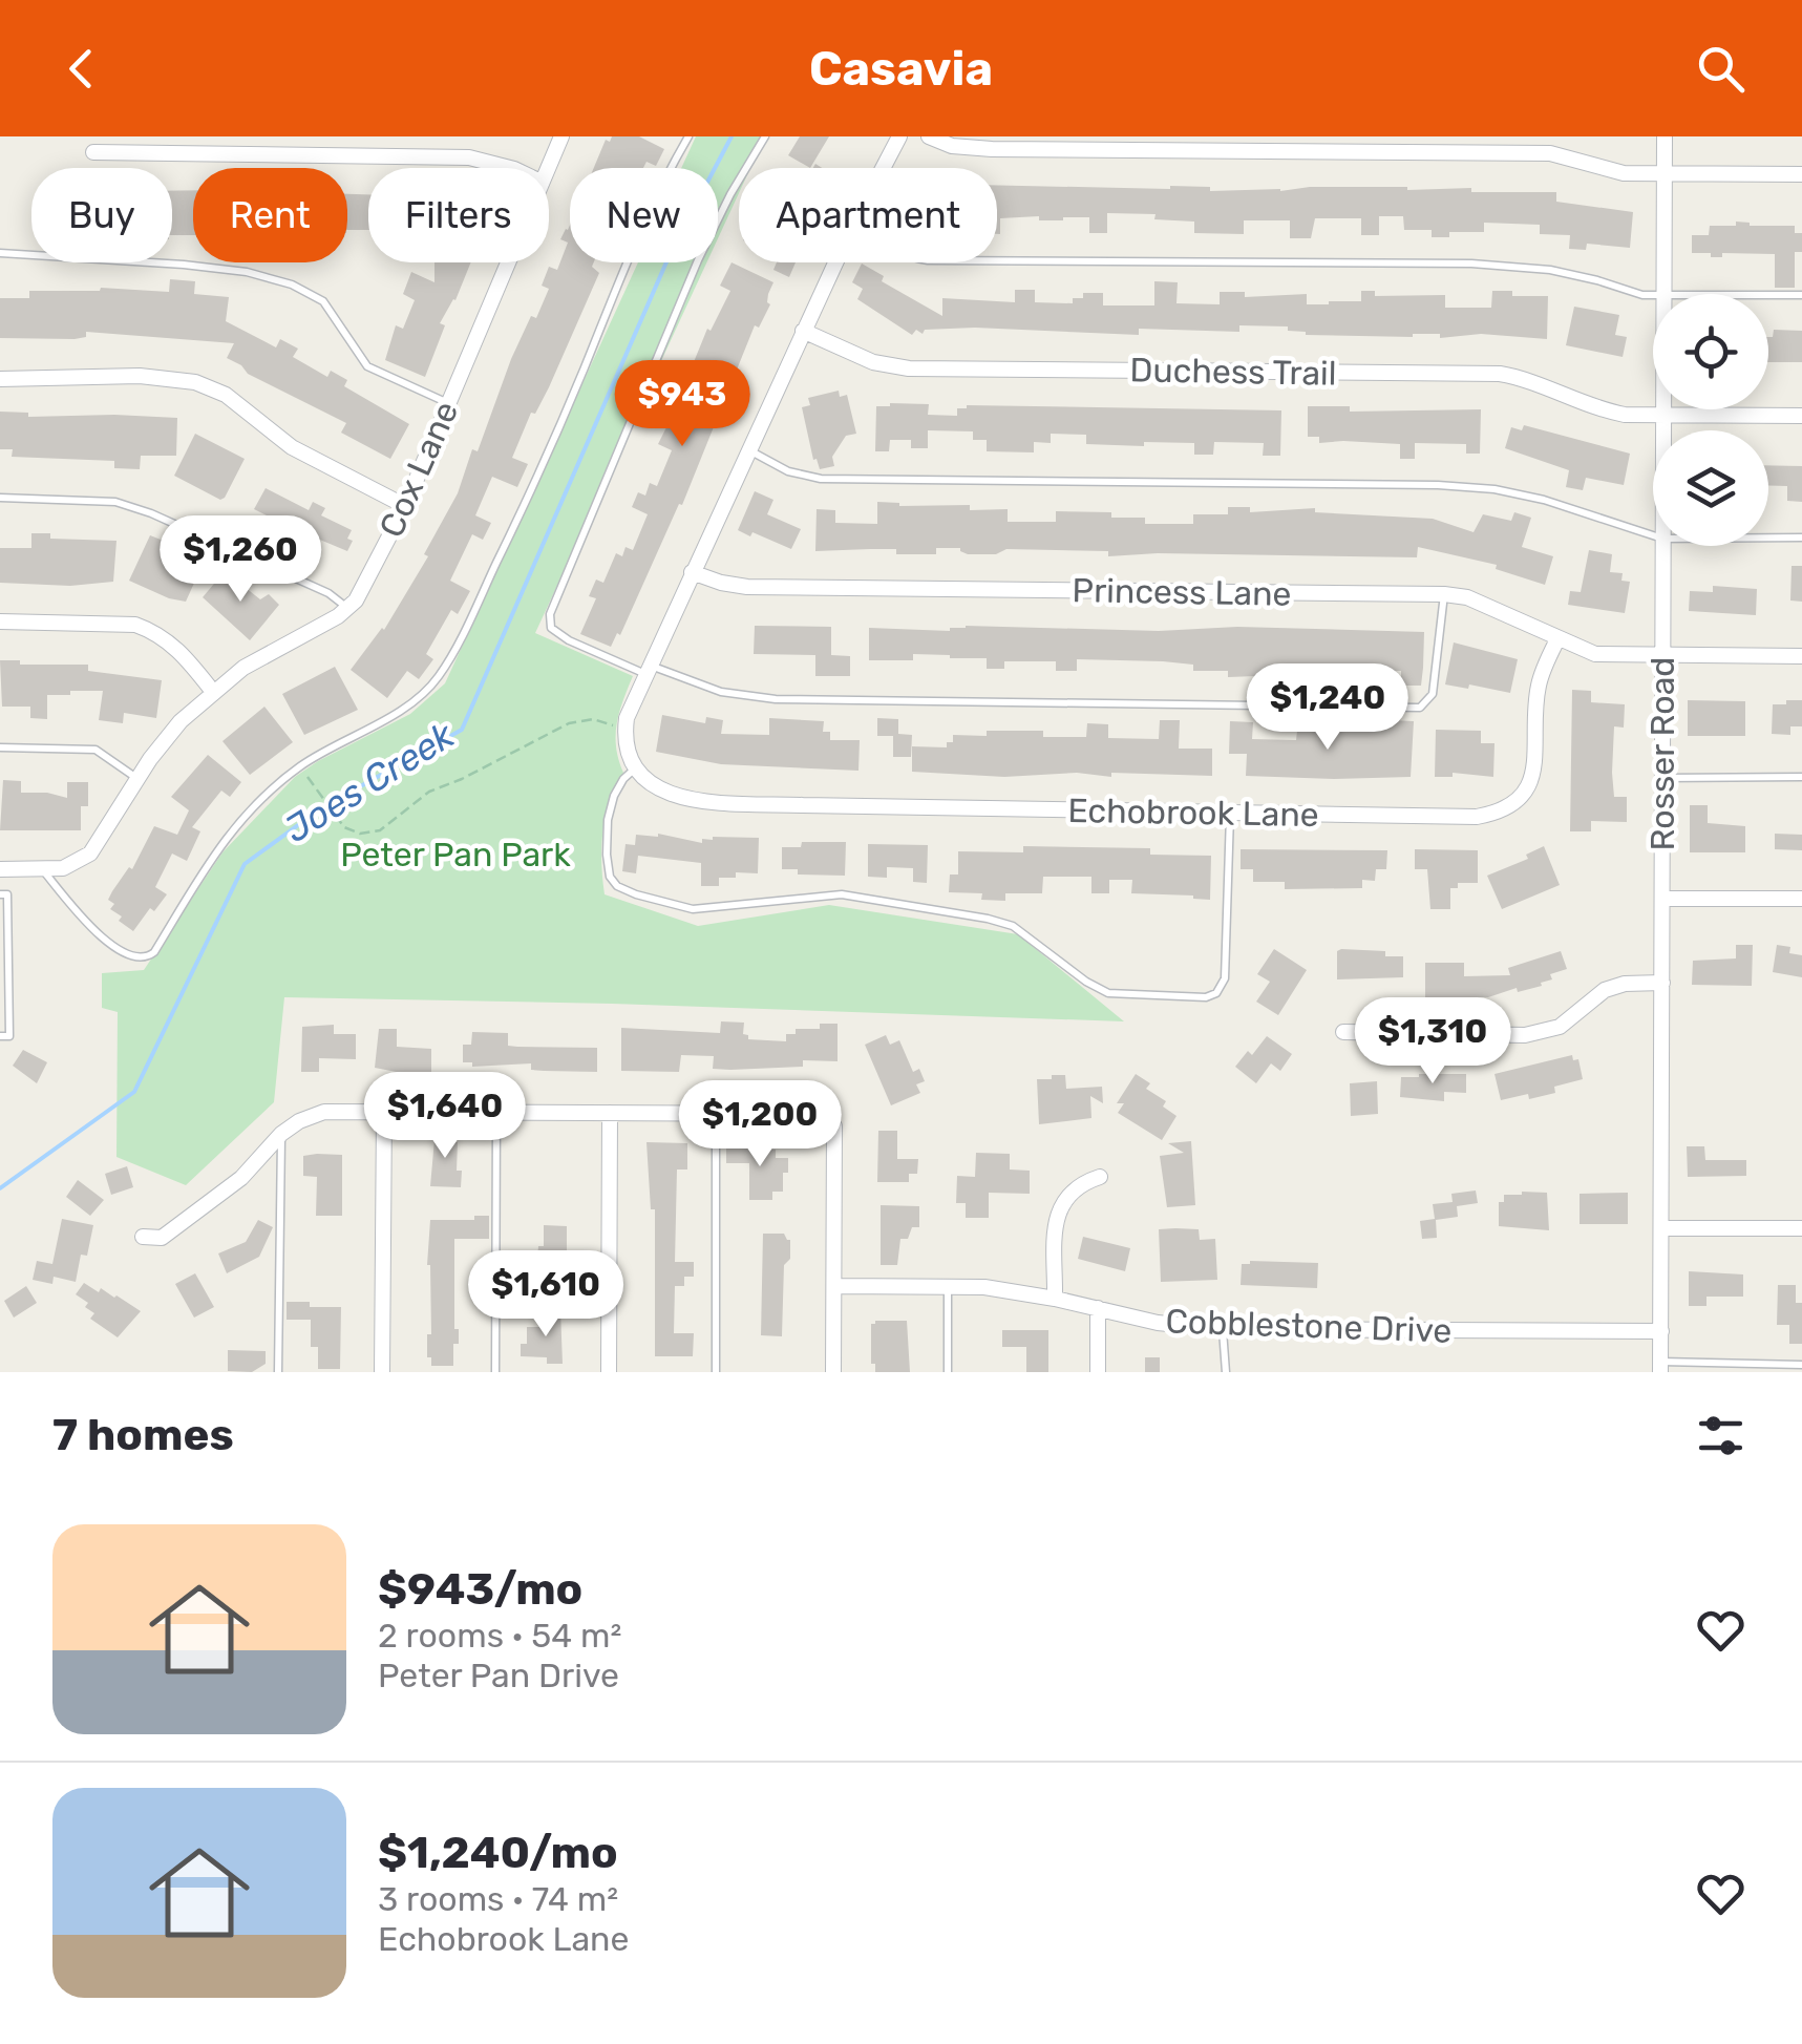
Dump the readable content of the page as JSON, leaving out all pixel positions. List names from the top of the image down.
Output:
{
  "streets": {
    "street": [
      "Duchess Trail",
      "Cox Lane",
      "Princess Lane",
      "Rosser Road",
      "Echobrook Lane",
      "Cobblestone Drive"
    ]
  },
  "crossings": [
    ["Duchess Trail", "Rosser Road"],
    ["Princess Lane", "Rosser Road"],
    ["Princess Lane", "Echobrook Lane"],
    ["Rosser Road", "Cobblestone Drive"]
  ],
  "water": ["Joes Creek"],
  "parks": ["Peter Pan Park"],
  "page": {
    "header": "Casavia",
    "chip": [
      "Buy",
      "Rent",
      "Filters",
      "New",
      "Apartment"
    ],
    "price": [
      "$943",
      "$1,260",
      "$1,240",
      "$1,310",
      "$1,640",
      "$1,200",
      "$1,610"
    ],
    "heading": "7 homes",
    "list": [
      {
        "name": "$943/mo",
        "note": "2 rooms · 54 m² · Peter Pan Drive"
      },
      {
        "name": "$1,240/mo",
        "note": "3 rooms · 74 m² · Echobrook Lane"
      }
    ]
  }
}
